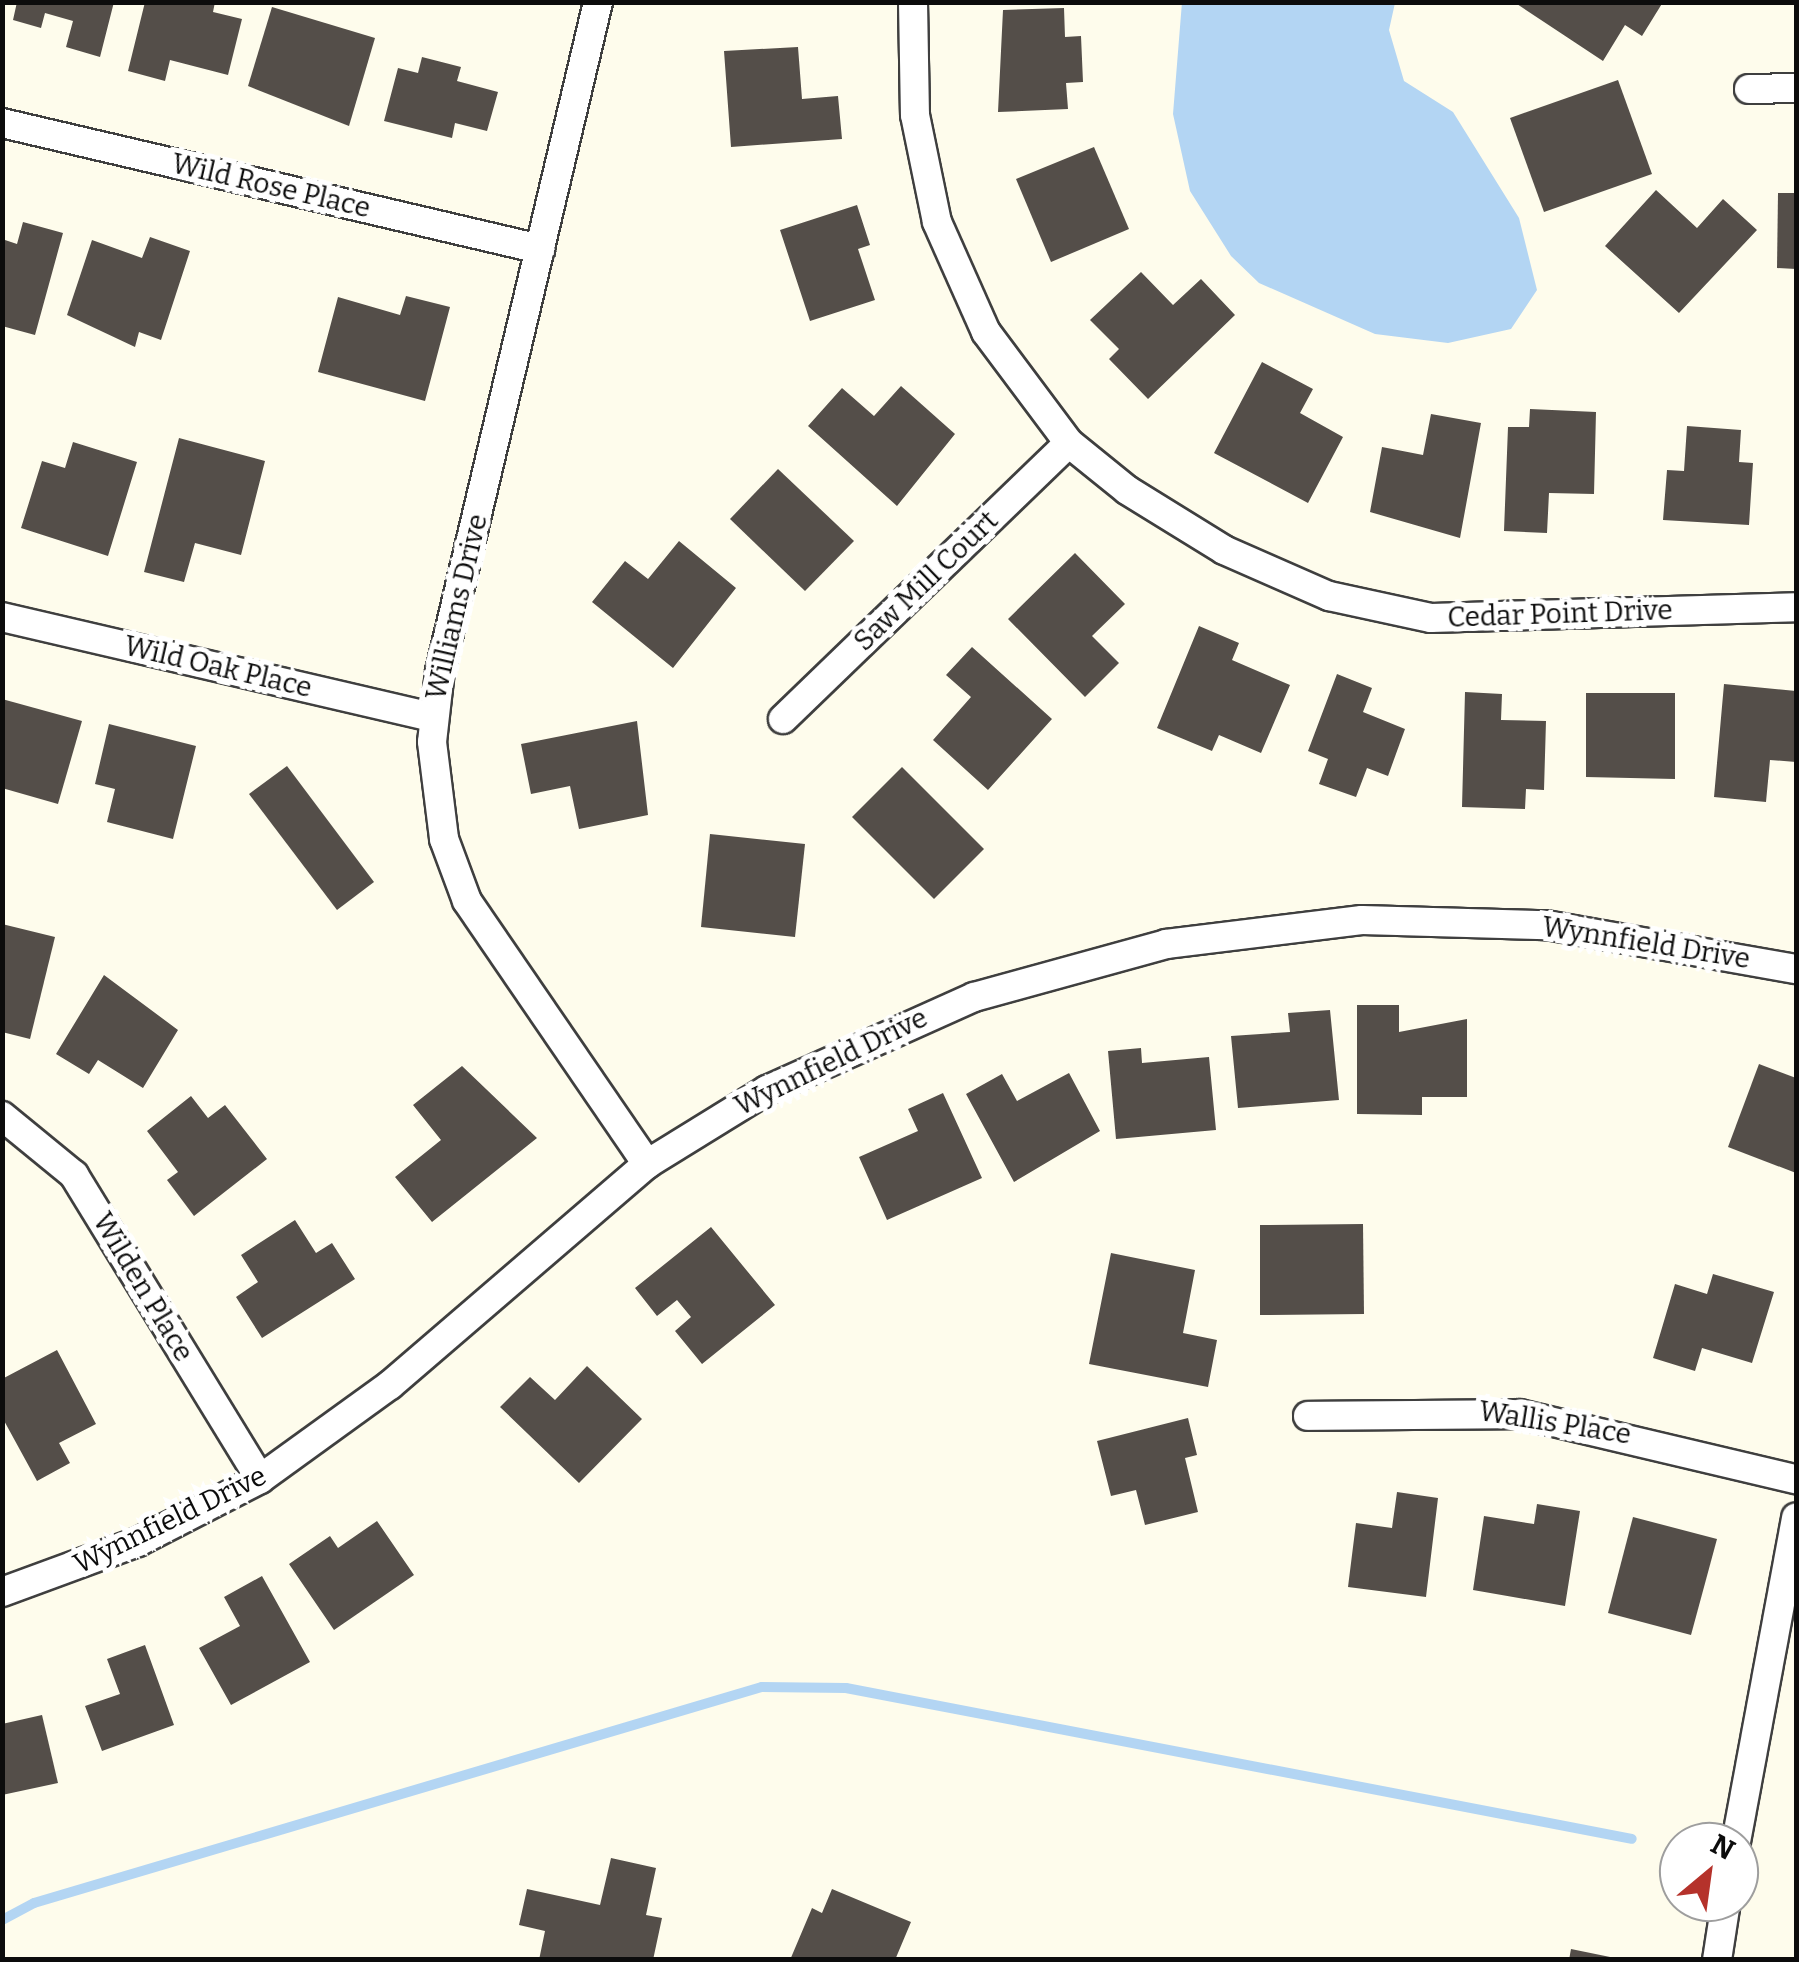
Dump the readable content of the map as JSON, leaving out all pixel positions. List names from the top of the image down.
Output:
{
  "streets": {
    "street": [
      "Wild Rose Place",
      "Saw Mill Court",
      "Williams Drive",
      "Cedar Point Drive",
      "Wild Oak Place",
      "Wynnfield Drive",
      "Wilden Place",
      "Wallis Place"
    ]
  },
  "crossings": [
    ["Wild Rose Place", "Williams Drive"],
    ["Saw Mill Court", "Cedar Point Drive"],
    ["Williams Drive", "Wild Oak Place"],
    ["Williams Drive", "Wynnfield Drive"],
    ["Wynnfield Drive", "Wilden Place"]
  ],
  "north": "top right"
}
